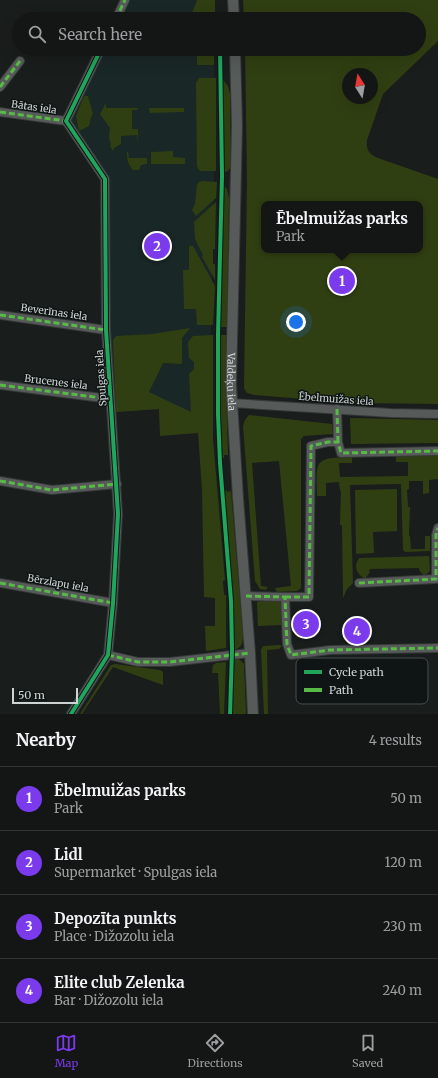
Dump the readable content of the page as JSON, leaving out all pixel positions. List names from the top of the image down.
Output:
{
  "streets": {
    "street": [
      "Bātas iela",
      "Beverīnas iela",
      "Spulgas iela",
      "Brucenes iela",
      "Valdeķu iela",
      "Ēbelmuižas iela",
      "Bērzlapu iela"
    ]
  },
  "crossings": [
    ["Bātas iela", "Spulgas iela"],
    ["Beverīnas iela", "Spulgas iela"],
    ["Spulgas iela", "Brucenes iela"],
    ["Spulgas iela", "Bērzlapu iela"],
    ["Valdeķu iela", "Ēbelmuižas iela"]
  ],
  "legend": ["Cycle path", "Path"],
  "scale_bar": "50 m",
  "north": "top",
  "page": {
    "search": "Search here",
    "popup": ["Ēbelmuižas parks", "Park"],
    "pins": [
      "2",
      "1",
      "3",
      "4"
    ],
    "scale": "50 m",
    "heading": ["Nearby", "4 results"],
    "list": [
      {
        "mark": "1",
        "name": "Ēbelmuižas parks",
        "note": "Park",
        "value": "50 m"
      },
      {
        "mark": "2",
        "name": "Lidl",
        "note": "Supermarket · Spulgas iela",
        "value": "120 m"
      },
      {
        "mark": "3",
        "name": "Depozīta punkts",
        "note": "Place · Dižozolu iela",
        "value": "230 m"
      },
      {
        "mark": "4",
        "name": "Elite club Zelenka",
        "note": "Bar · Dižozolu iela",
        "value": "240 m"
      }
    ],
    "nav": ["Map", "Directions", "Saved"]
  }
}
